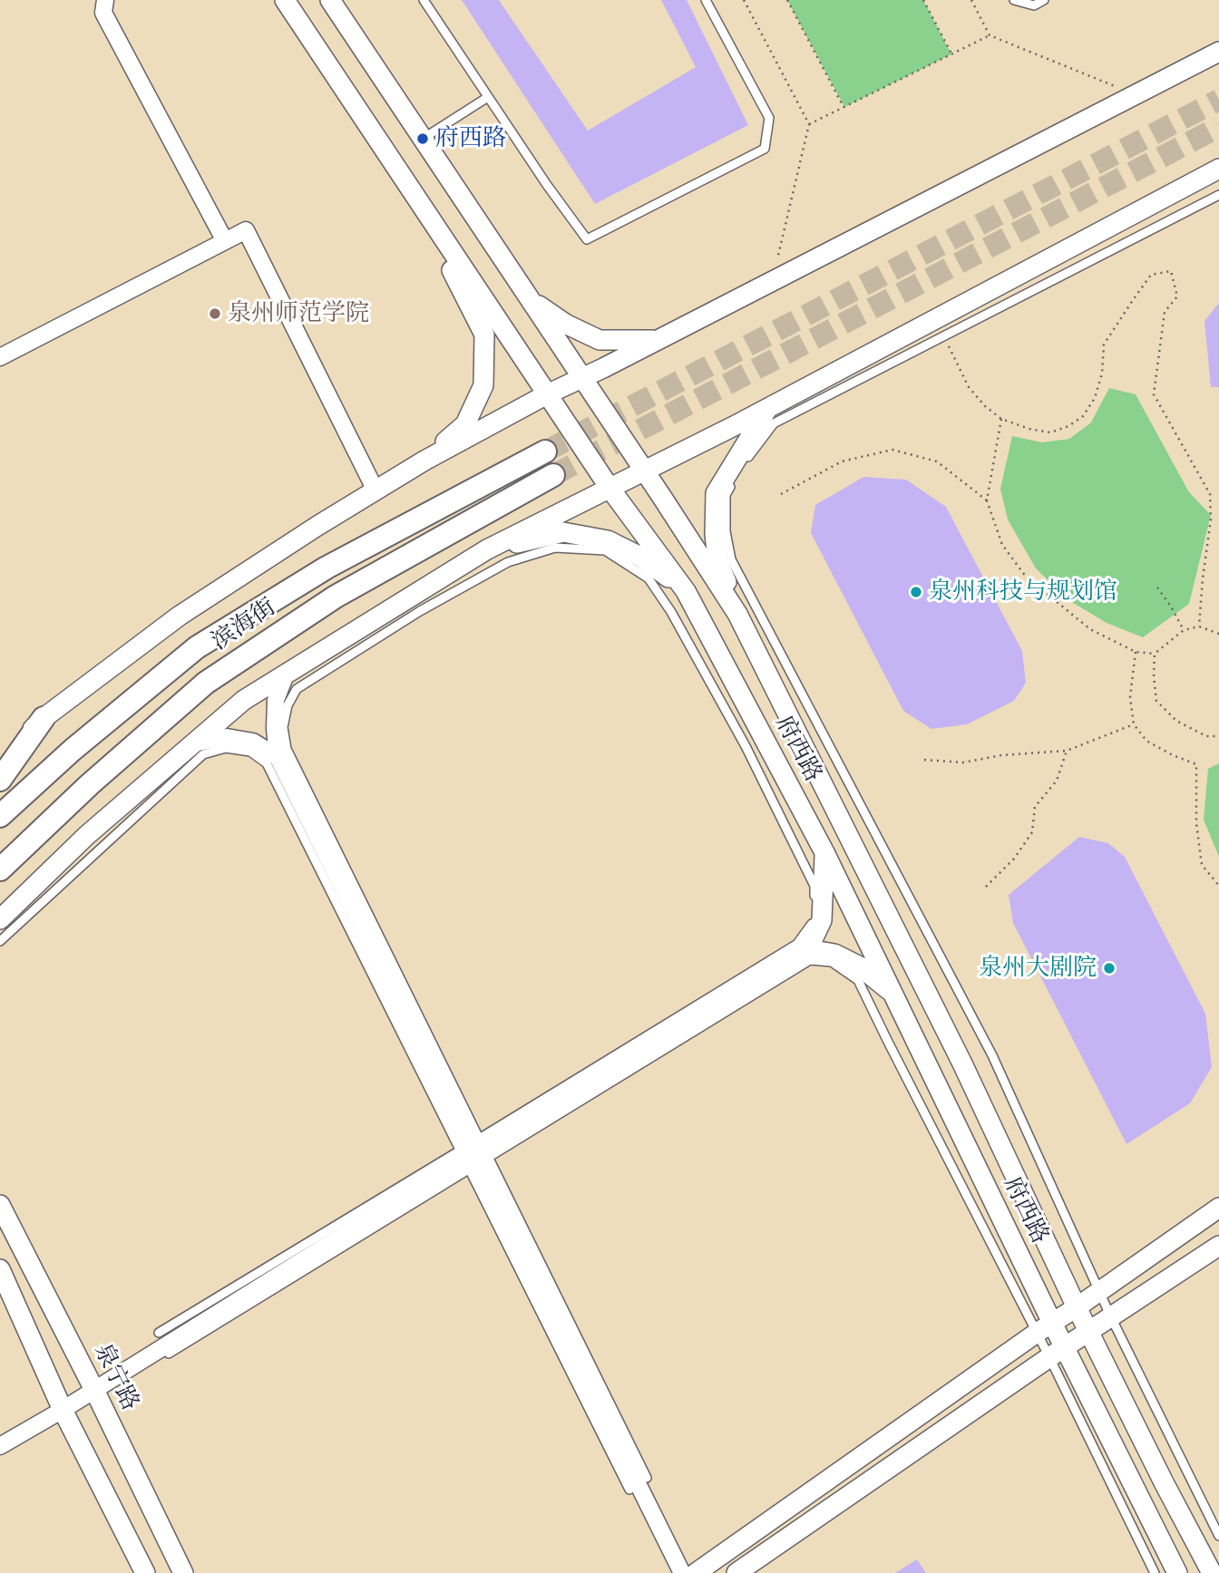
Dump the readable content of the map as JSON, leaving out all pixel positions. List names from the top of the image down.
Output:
{
  "streets": {
    "main road": ["滨海街"],
    "street": ["府西路", "泉宁路"]
  },
  "places": [
    "府西路",
    "泉州师范学院",
    "泉州科技与规划馆",
    "泉州大剧院"
  ]
}
